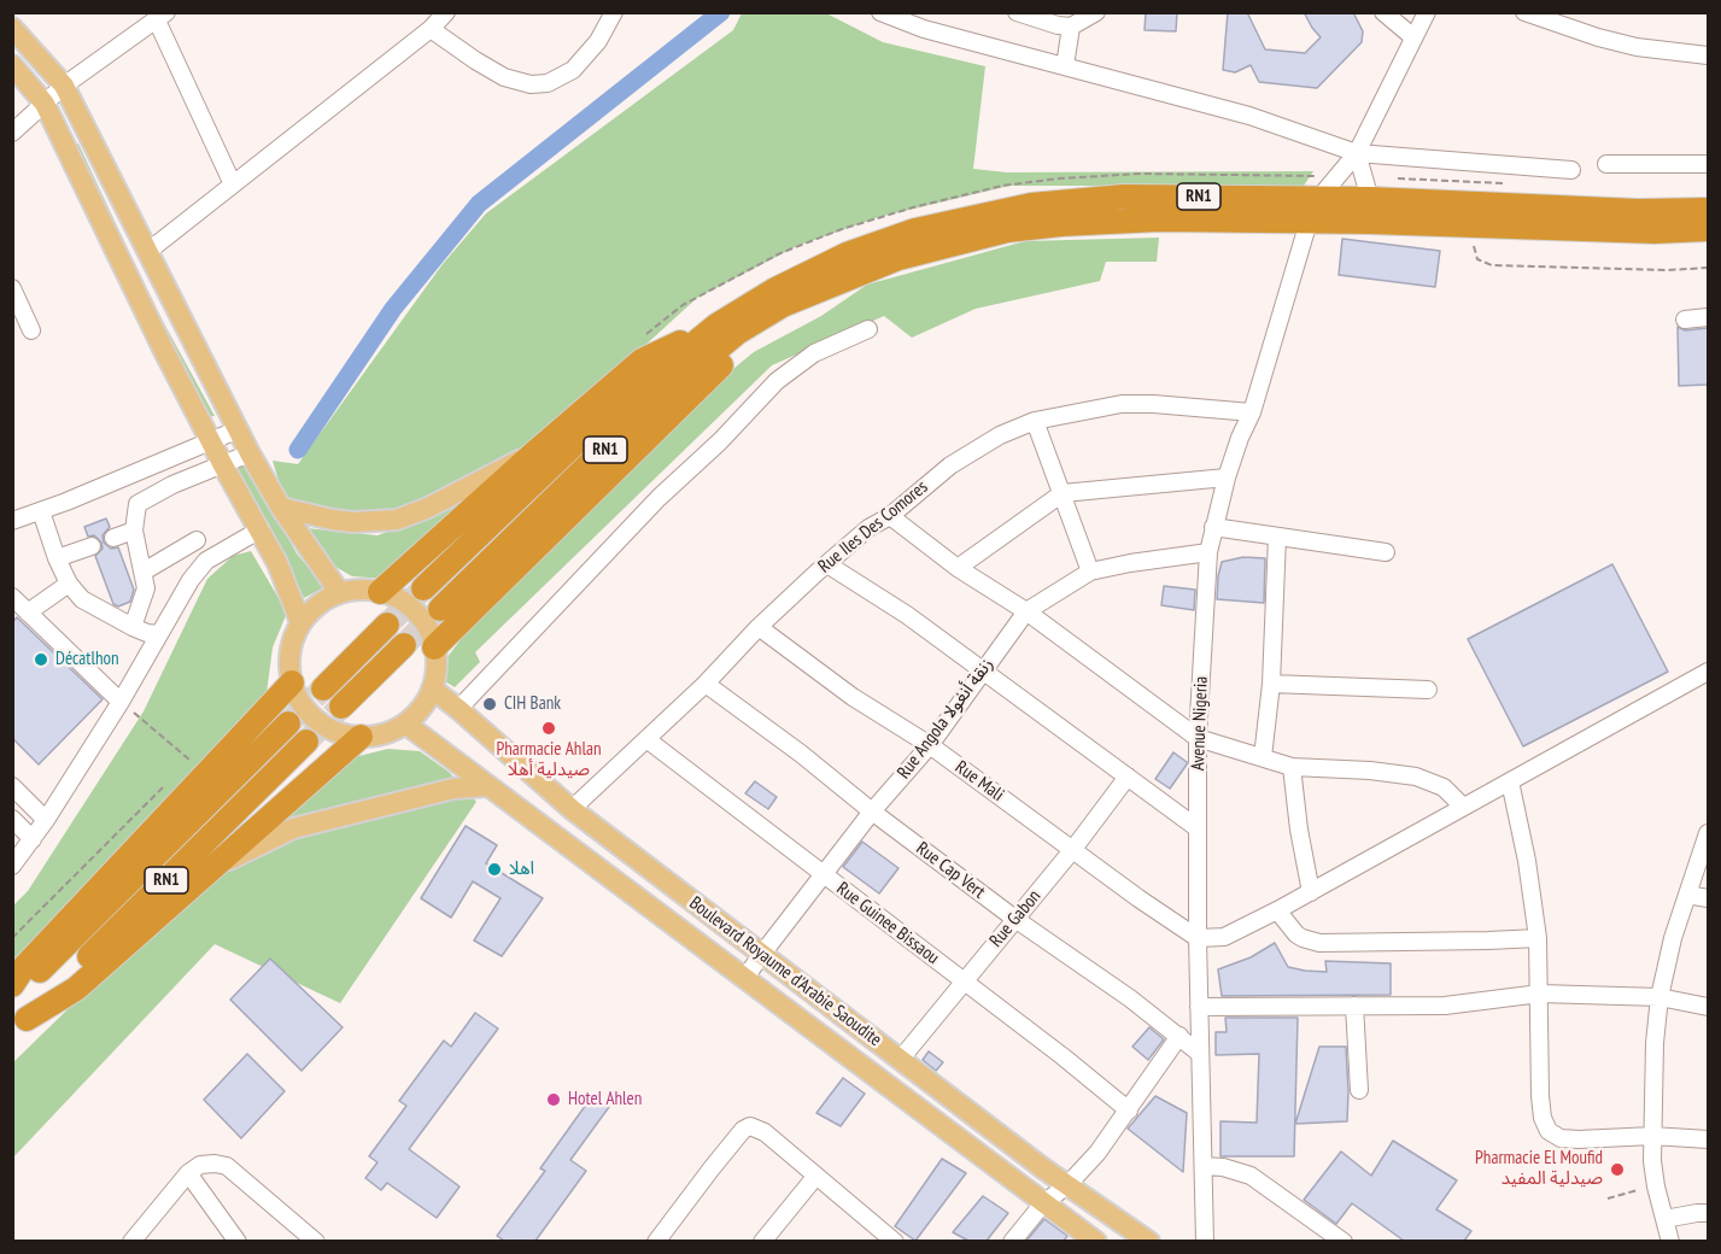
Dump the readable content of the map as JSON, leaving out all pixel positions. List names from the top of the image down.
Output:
{
  "streets": {
    "highway": ["RN1"],
    "main road": ["Boulevard Royaume d'Arabie Saoudite"],
    "street": [
      "Rue Iles Des Comores",
      "Rue Angola زنقة أنغولا",
      "Avenue Nigeria",
      "Rue Mali",
      "Rue Cap Vert",
      "Rue Gabon",
      "Rue Guinee Bissaou"
    ]
  },
  "crossings": [
    ["RN1", "Avenue Nigeria"],
    ["Rue Iles Des Comores", "Avenue Nigeria"],
    ["Rue Iles Des Comores", "Rue Mali"],
    ["Rue Iles Des Comores", "Rue Cap Vert"],
    ["Rue Iles Des Comores", "Rue Guinee Bissaou"],
    ["Rue Iles Des Comores", "Boulevard Royaume d'Arabie Saoudite"],
    ["Rue Angola زنقة أنغولا", "Avenue Nigeria"],
    ["Rue Angola زنقة أنغولا", "Rue Mali"],
    ["Rue Angola زنقة أنغولا", "Rue Cap Vert"],
    ["Rue Angola زنقة أنغولا", "Rue Guinee Bissaou"],
    ["Rue Angola زنقة أنغولا", "Boulevard Royaume d'Arabie Saoudite"],
    ["Avenue Nigeria", "Rue Mali"],
    ["Avenue Nigeria", "Rue Cap Vert"],
    ["Rue Mali", "Rue Gabon"],
    ["Rue Cap Vert", "Rue Gabon"],
    ["Rue Gabon", "Rue Guinee Bissaou"],
    ["Rue Gabon", "Boulevard Royaume d'Arabie Saoudite"]
  ],
  "places": [
    "Décatlhon",
    "CIH Bank",
    "Pharmacie Ahlan صيدلية أهلا",
    "اهلا",
    "Hotel Ahlen",
    "Pharmacie El Moufid صيدلية المفيد"
  ]
}
